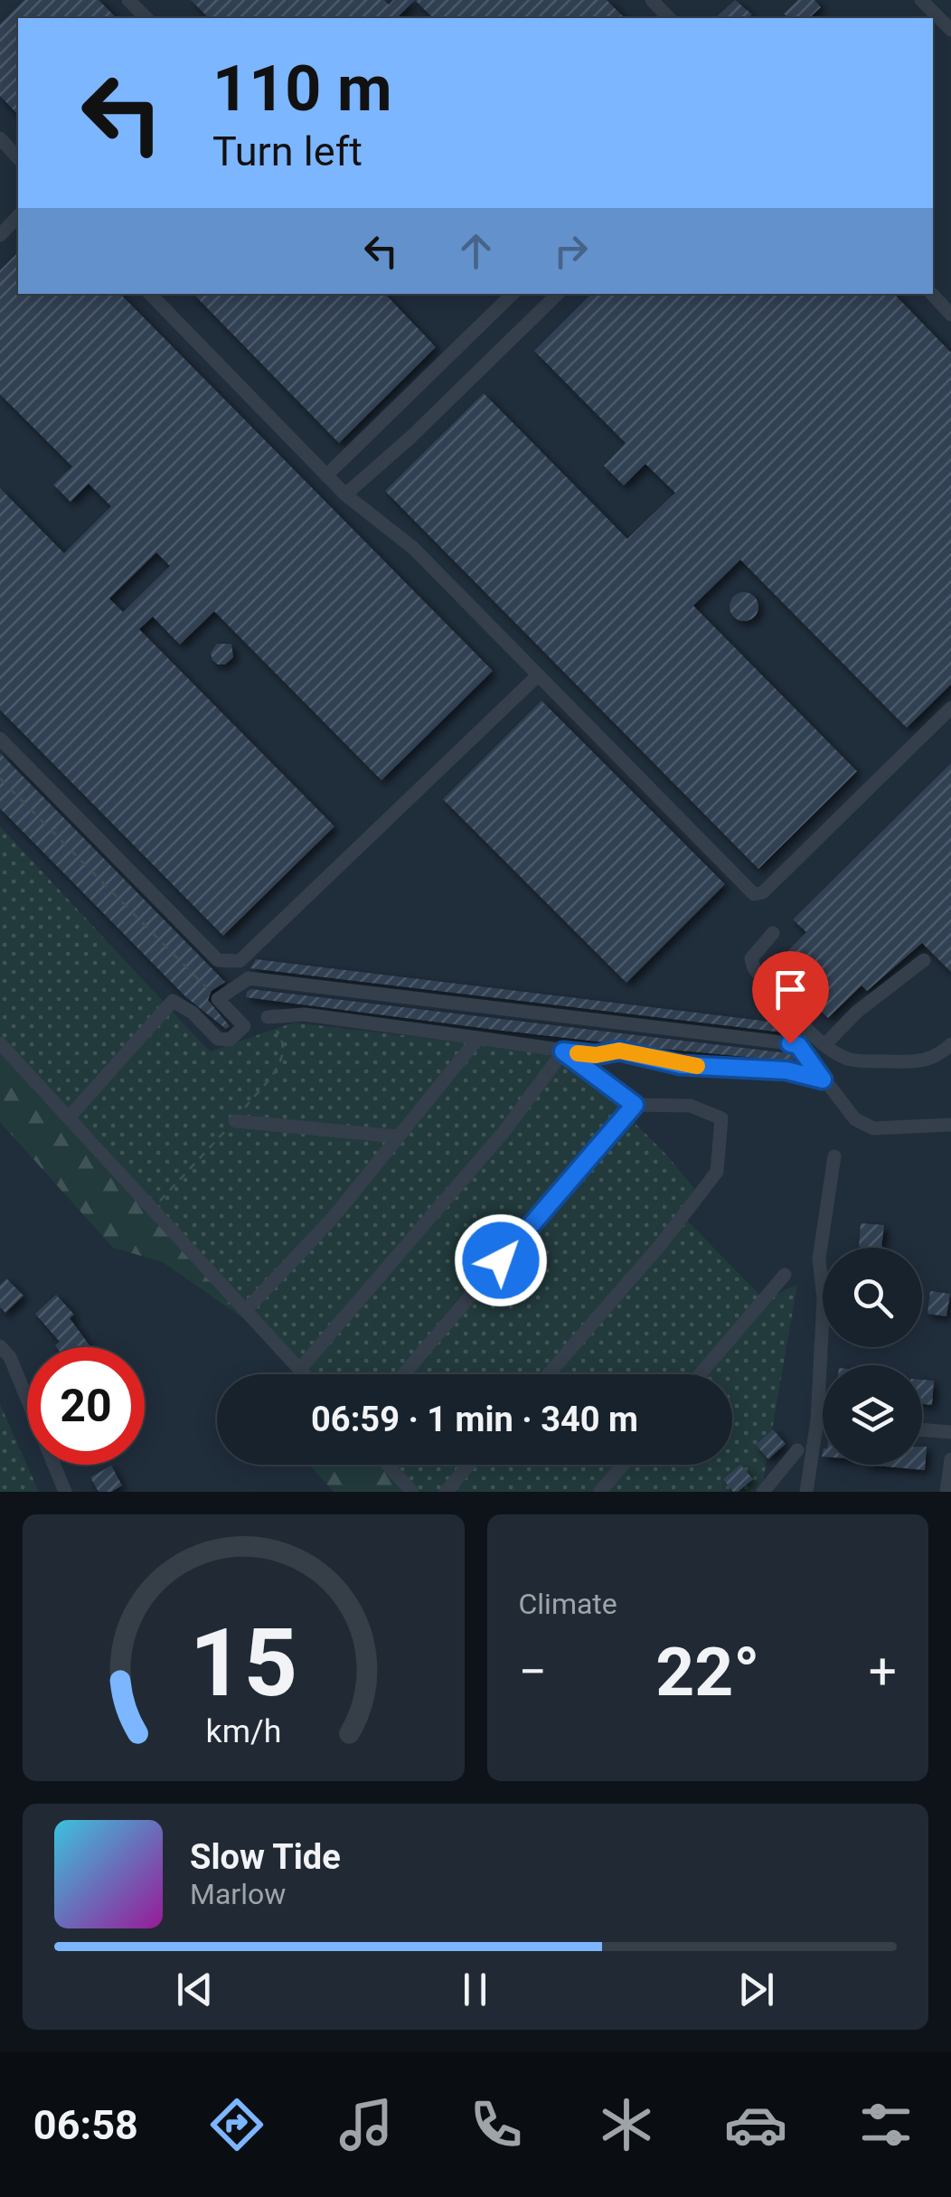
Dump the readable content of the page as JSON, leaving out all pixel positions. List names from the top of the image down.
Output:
{
  "page": {
    "turn": ["110 m", "Turn left"],
    "limit": "20",
    "trip": "06:59 · 1 min · 340 m",
    "tile": "Climate",
    "heat": ["−", "22°", "+"],
    "song": ["Slow Tide", "Marlow"],
    "tabs": "06:58",
    "gauge": ["15", "km/h"]
  }
}
